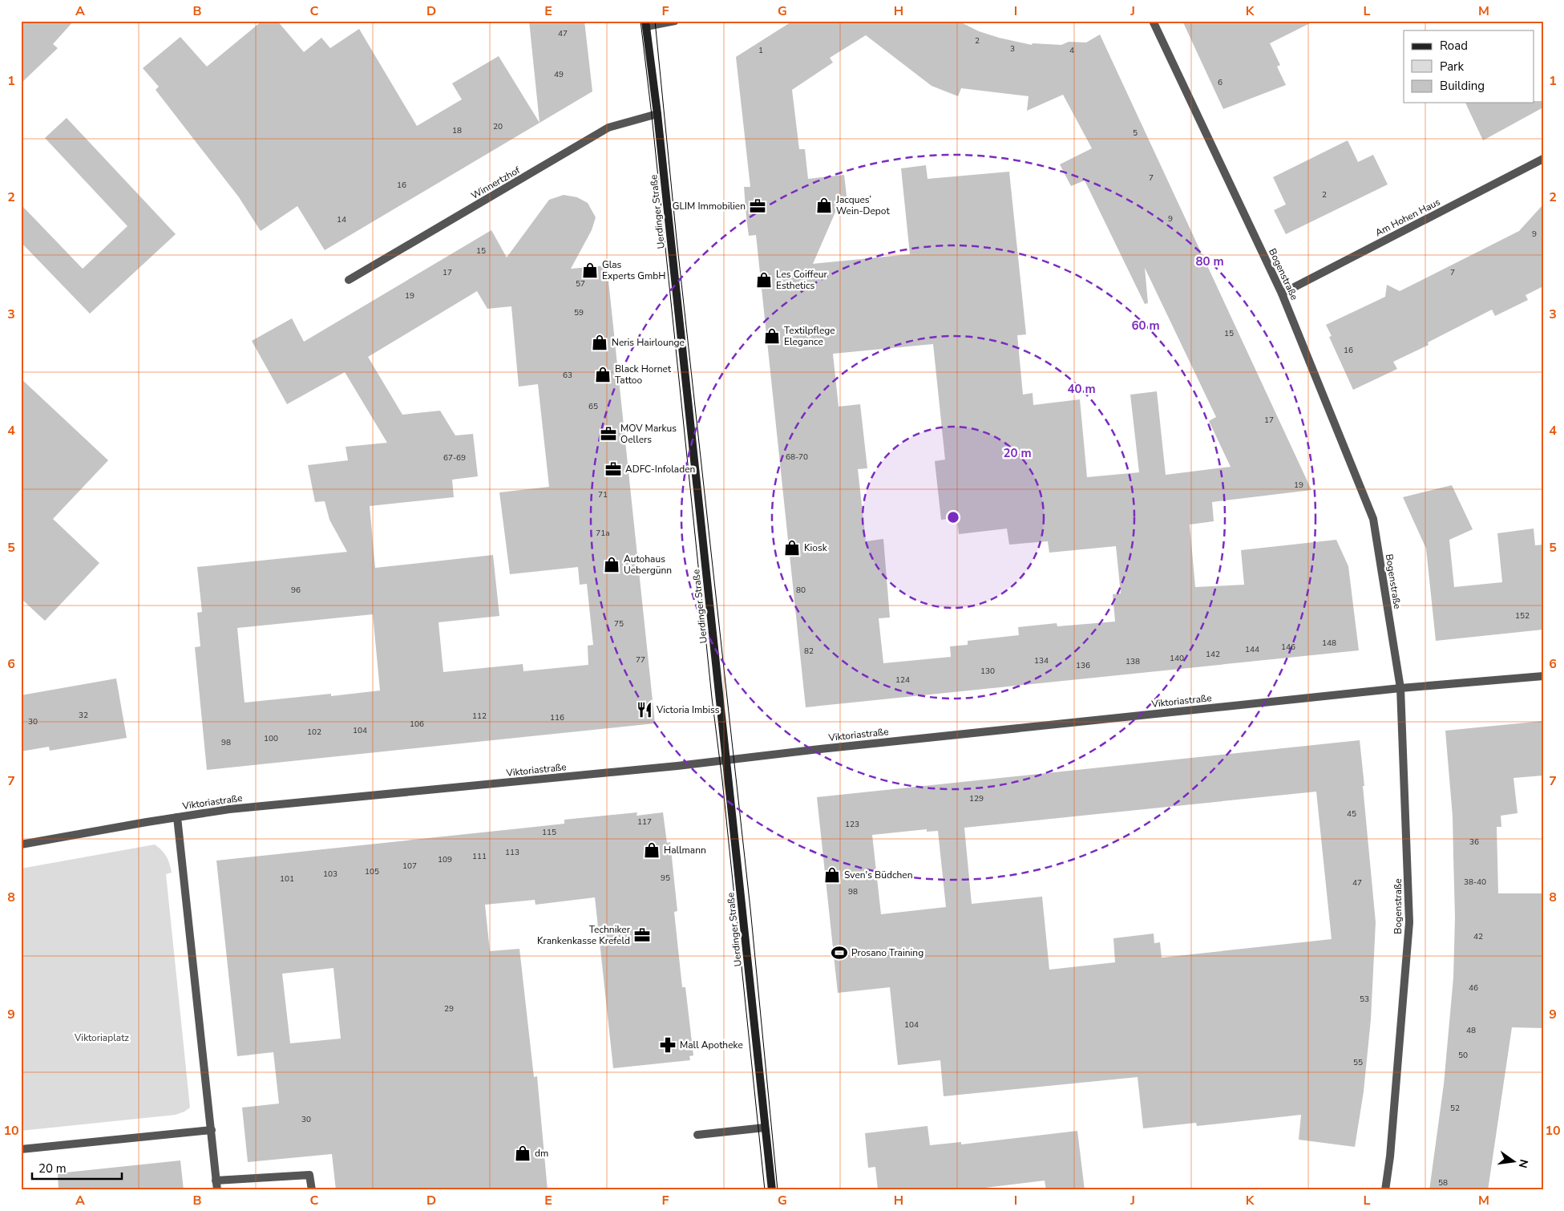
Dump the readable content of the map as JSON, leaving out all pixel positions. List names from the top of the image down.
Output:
{
  "streets": {
    "main road": ["Uerdinger Straße"],
    "street": [
      "Winnertzhof",
      "Am Hohen Haus",
      "Bogenstraße",
      "Viktoriastraße"
    ]
  },
  "crossings": [
    ["Winnertzhof", "Uerdinger Straße"],
    ["Uerdinger Straße", "Viktoriastraße"],
    ["Am Hohen Haus", "Bogenstraße"],
    ["Bogenstraße", "Viktoriastraße"]
  ],
  "parks": ["Viktoriaplatz"],
  "places": {
    "shop": [
      "Jacques’ Wein-Depot",
      "Glas Experts GmbH",
      "Les Coiffeur Esthetics",
      "Textilpflege Elegance",
      "Neris Hairlounge",
      "Black Hornet Tattoo",
      "Kiosk",
      "Autohaus Uebergünn",
      "Hallmann",
      "Sven's Büdchen",
      "dm"
    ],
    "office": [
      "GLIM Immobilien",
      "MOV Markus Oellers",
      "ADFC-Infoladen",
      "Techniker Krankenkasse Krefeld"
    ],
    "restaurant": ["Victoria Imbiss"],
    "sports": ["Prosano Training"],
    "pharmacy": ["Mall Apotheke"]
  },
  "house_numbers": [
    "47",
    "2",
    "3",
    "1",
    "4",
    "49",
    "6",
    "20",
    "18",
    "5",
    "7",
    "16",
    "2",
    "9",
    "14",
    "9",
    "15",
    "17",
    "7",
    "57",
    "19",
    "59",
    "15",
    "16",
    "63",
    "65",
    "17",
    "68-70",
    "67-69",
    "19",
    "71",
    "71a",
    "96",
    "80",
    "152",
    "75",
    "148",
    "146",
    "144",
    "82",
    "142",
    "140",
    "77",
    "134",
    "138",
    "136",
    "130",
    "124",
    "32",
    "112",
    "116",
    "30",
    "106",
    "104",
    "102",
    "100",
    "98",
    "129",
    "45",
    "117",
    "123",
    "115",
    "36",
    "113",
    "111",
    "109",
    "107",
    "105",
    "103",
    "95",
    "101",
    "38-40",
    "47",
    "98",
    "42",
    "46",
    "53",
    "29",
    "104",
    "48",
    "50",
    "55",
    "52",
    "30",
    "58"
  ],
  "legend": ["Road", "Park", "Building"],
  "scale_bar": "20 m",
  "north": "right",
  "grid": {
    "columns": [
      "A",
      "B",
      "C",
      "D",
      "E",
      "F",
      "G",
      "H",
      "I",
      "J",
      "K",
      "L",
      "M"
    ],
    "rows": [
      "1",
      "2",
      "3",
      "4",
      "5",
      "6",
      "7",
      "8",
      "9",
      "10"
    ]
  },
  "rings": [
    "80 m",
    "60 m",
    "40 m",
    "20 m"
  ]
}
